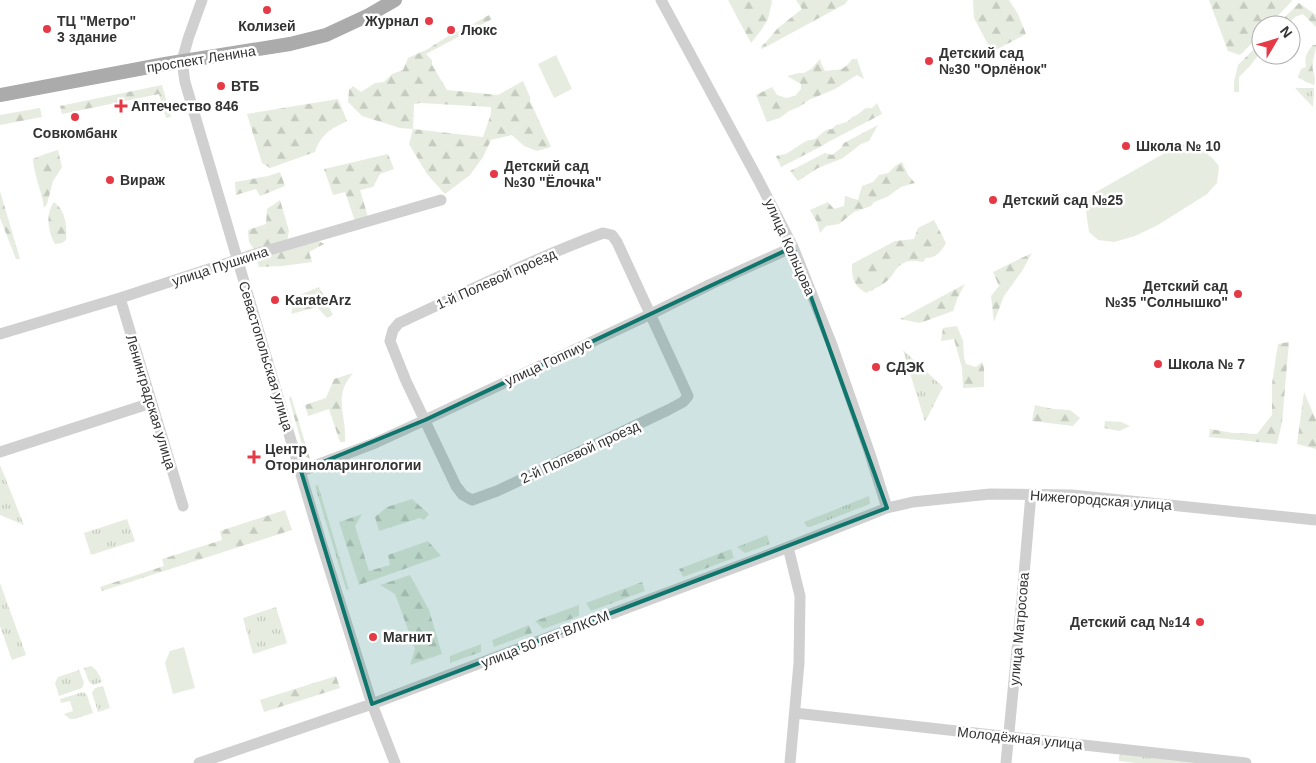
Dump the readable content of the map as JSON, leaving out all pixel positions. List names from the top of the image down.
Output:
{
  "streets": {
    "main road": ["проспект Ленина"],
    "street": [
      "улица Кольцова",
      "улица Пушкина",
      "1-й Полевой проезд",
      "Севастопольская улица",
      "улица Гоппиус",
      "Ленинградская улица",
      "2-й Полевой проезд",
      "Нижегородская улица",
      "улица Матросова",
      "улица 50 лет ВЛКСМ",
      "Молодёжная улица"
    ]
  },
  "crossings": [
    ["проспект Ленина", "Севастопольская улица"],
    ["улица Кольцова", "улица Гоппиус"],
    ["улица Кольцова", "Нижегородская улица"],
    ["улица Кольцова", "улица 50 лет ВЛКСМ"],
    ["улица Пушкина", "Севастопольская улица"],
    ["улица Пушкина", "Ленинградская улица"],
    ["1-й Полевой проезд", "улица Гоппиус"],
    ["1-й Полевой проезд", "2-й Полевой проезд"],
    ["Севастопольская улица", "улица Гоппиус"],
    ["Севастопольская улица", "улица 50 лет ВЛКСМ"],
    ["улица Гоппиус", "2-й Полевой проезд"],
    ["Нижегородская улица", "улица Матросова"],
    ["Нижегородская улица", "улица 50 лет ВЛКСМ"],
    ["улица Матросова", "Молодёжная улица"]
  ],
  "places": {
    "other": [
      "Колизей",
      "Журнал",
      "ТЦ \"Метро\" 3 здание",
      "Люкс",
      "Детский сад №30 \"Орлёнок\"",
      "ВТБ",
      "Совкомбанк",
      "Школа № 10",
      "Детский сад №30 \"Ёлочка\"",
      "Вираж",
      "Детский сад №25",
      "Детский сад №35 \"Солнышко\"",
      "KarateArz",
      "Школа № 7",
      "СДЭК",
      "Детский сад №14",
      "Магнит"
    ],
    "health": ["Аптечество 846", "Центр Оториноларингологии"]
  },
  "north": "top right"
}
